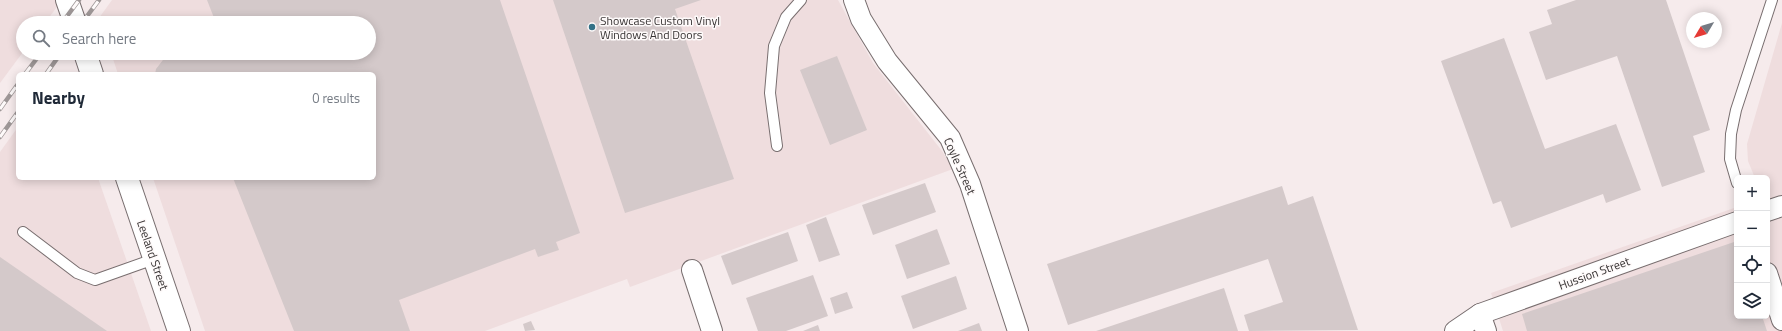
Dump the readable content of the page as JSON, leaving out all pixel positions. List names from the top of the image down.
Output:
{
  "streets": {
    "main road": ["Leeland Street"],
    "street": ["Coyle Street", "Hussion Street"]
  },
  "places": ["Showcase Custom Vinyl Windows And Doors"],
  "north": "bottom left",
  "page": {
    "search": "Search here",
    "heading": ["Nearby", "0 results"],
    "map_buttons": ["+", "−"]
  }
}
